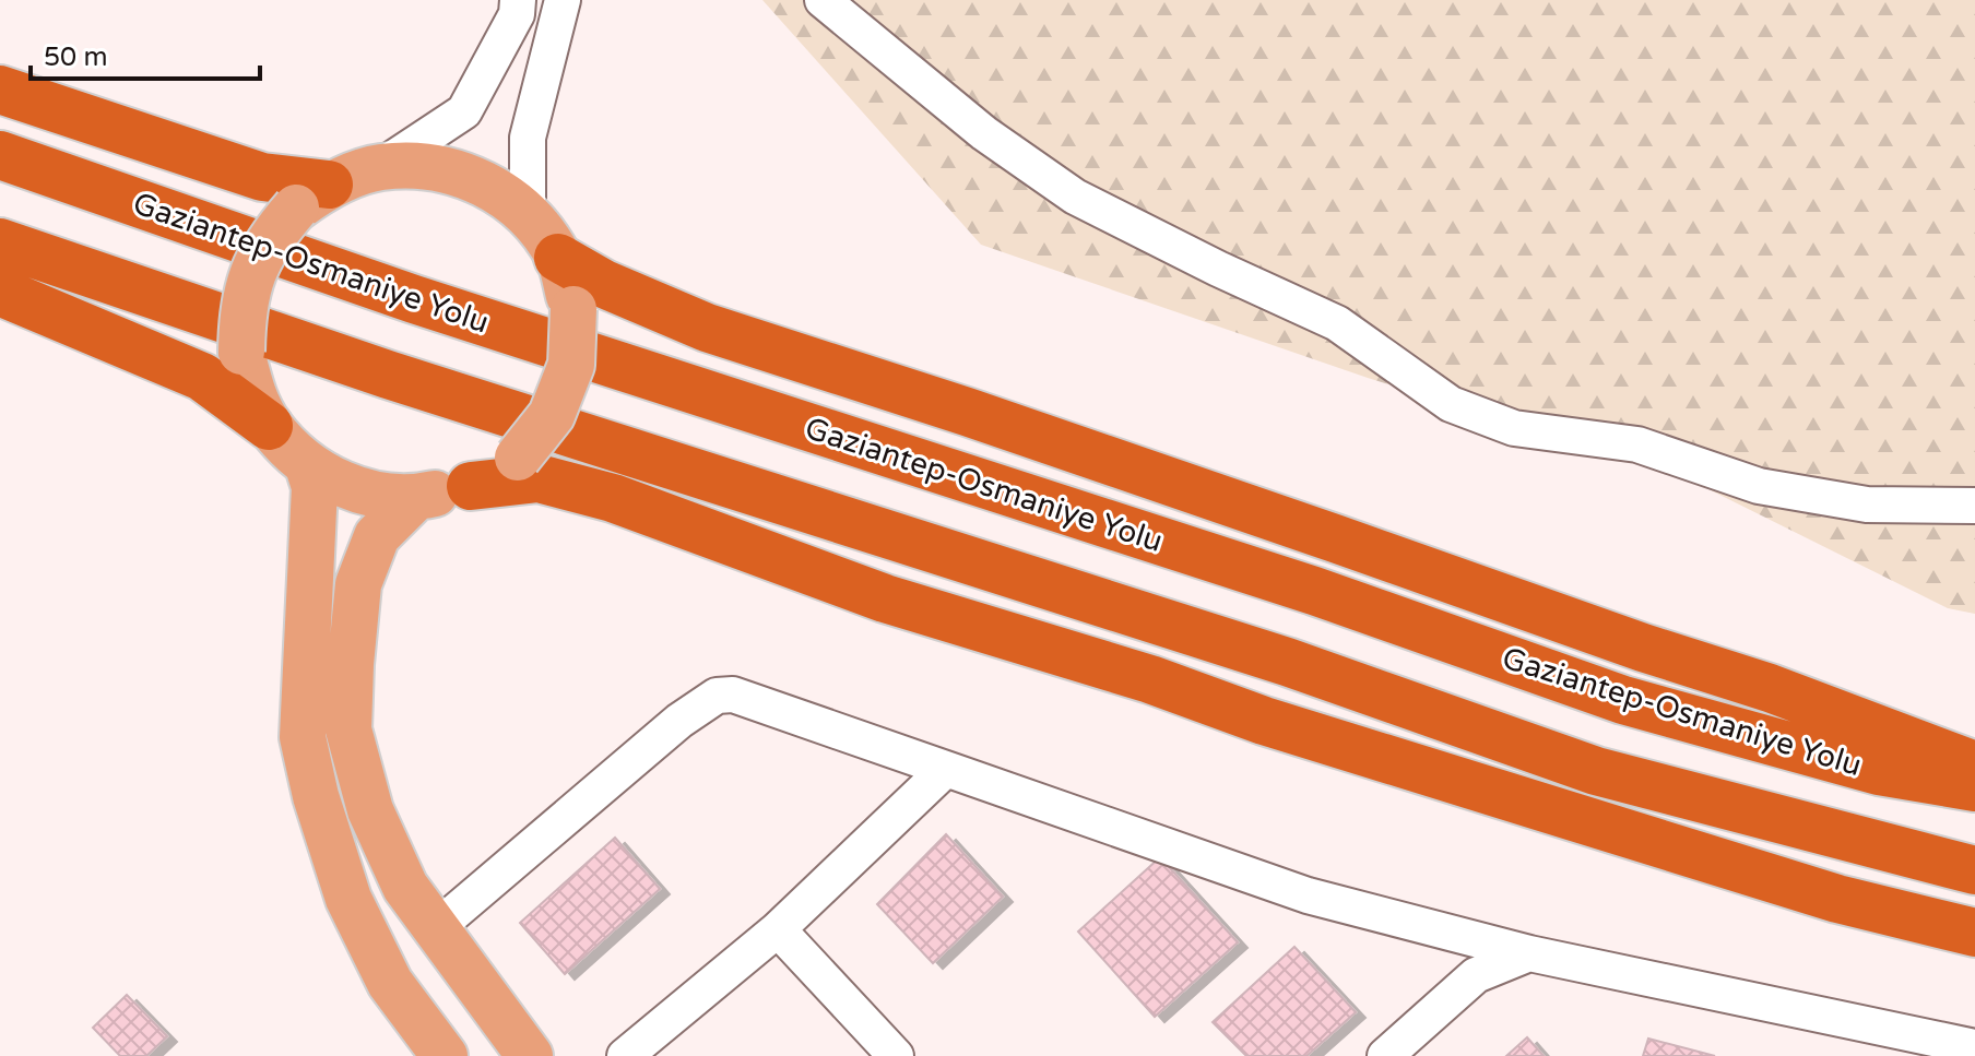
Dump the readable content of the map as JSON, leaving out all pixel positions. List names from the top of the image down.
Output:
{
  "streets": {
    "highway": ["Gaziantep-Osmaniye Yolu"]
  },
  "scale_bar": "50 m"
}
